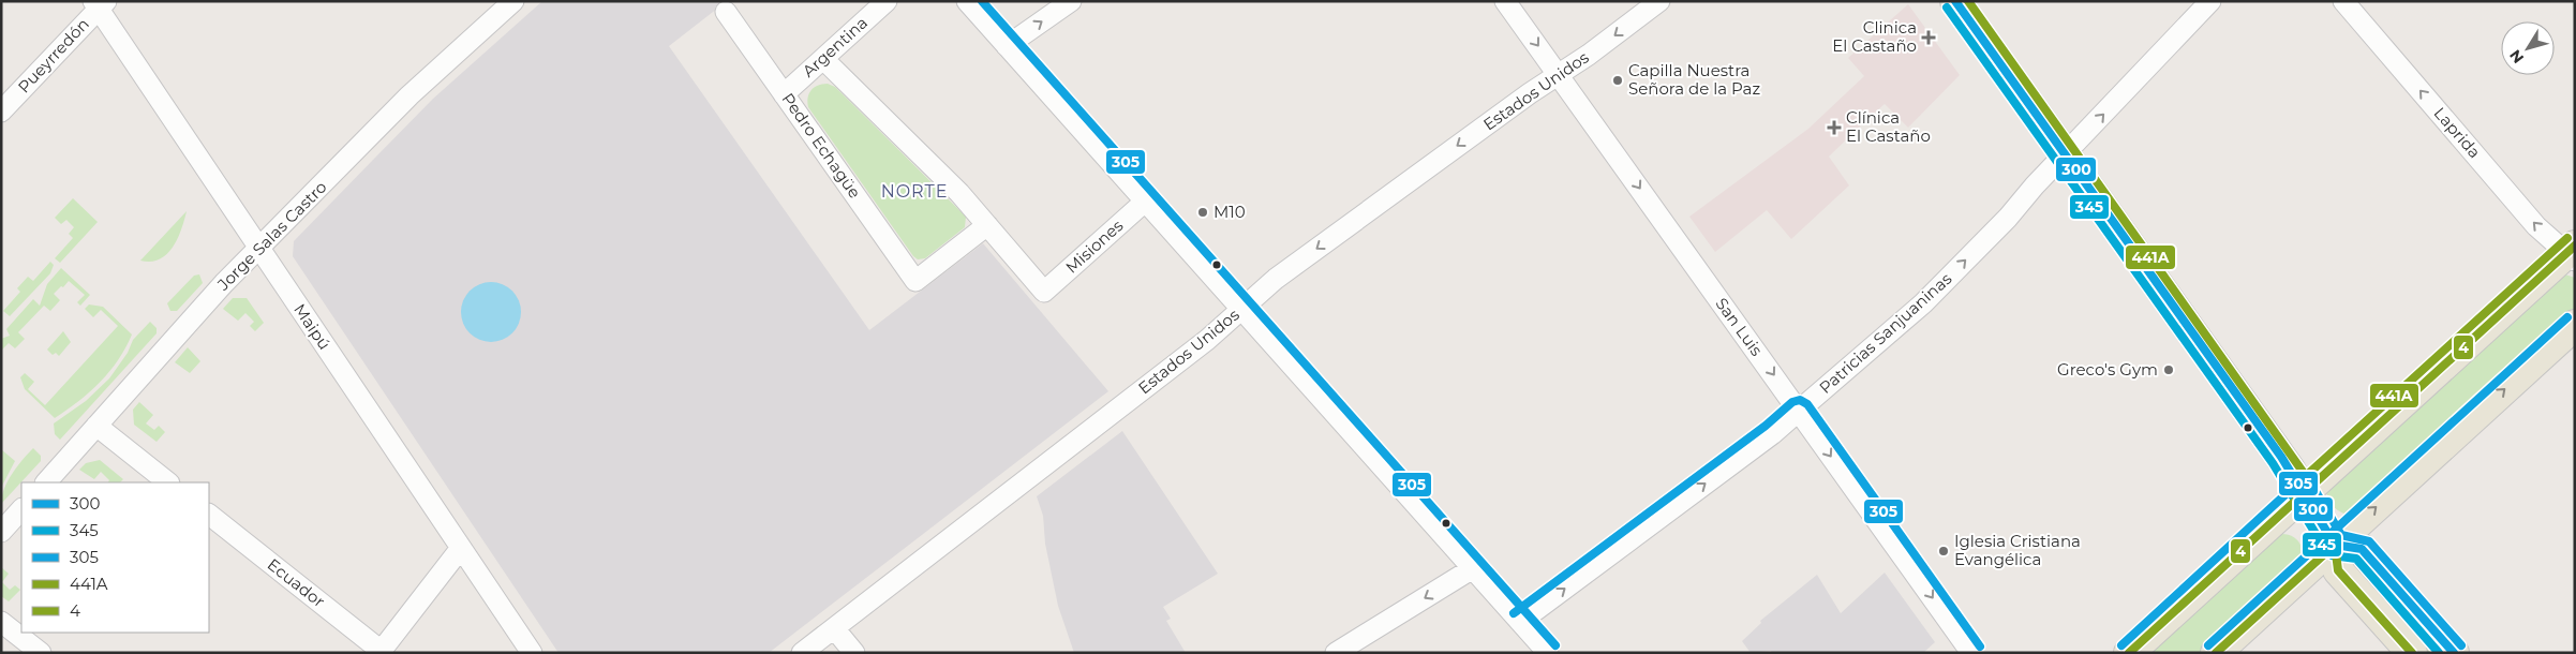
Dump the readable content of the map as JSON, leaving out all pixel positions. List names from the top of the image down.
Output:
{
  "streets": {
    "street": [
      "Argentina",
      "Pueyrredón",
      "Estados Unidos",
      "Laprida",
      "Pedro Echagüe",
      "Jorge Salas Castro",
      "Misiones",
      "Maipú",
      "San Luis",
      "Patricias Sanjuaninas",
      "Ecuador"
    ]
  },
  "crossings": [
    ["Argentina", "Pedro Echagüe"],
    ["Pueyrredón", "Maipú"],
    ["Estados Unidos", "San Luis"],
    ["Pedro Echagüe", "Misiones"],
    ["Jorge Salas Castro", "Maipú"],
    ["San Luis", "Patricias Sanjuaninas"]
  ],
  "one_way": [
    "Estados Unidos",
    "Laprida",
    "San Luis",
    "Patricias Sanjuaninas"
  ],
  "districts": ["NORTE"],
  "places": {
    "health": ["Clinica El Castaño", "Clínica El Castaño"],
    "other": [
      "Capilla Nuestra Señora de la Paz",
      "M10",
      "Greco's Gym",
      "Iglesia Cristiana Evangélica"
    ]
  },
  "lines": [
    "transit line 300",
    "transit line 305",
    "transit line 441A",
    "transit line 345",
    "transit line 4"
  ],
  "legend": [
    "300",
    "345",
    "305",
    "441A",
    "4"
  ],
  "north": "bottom left"
}
